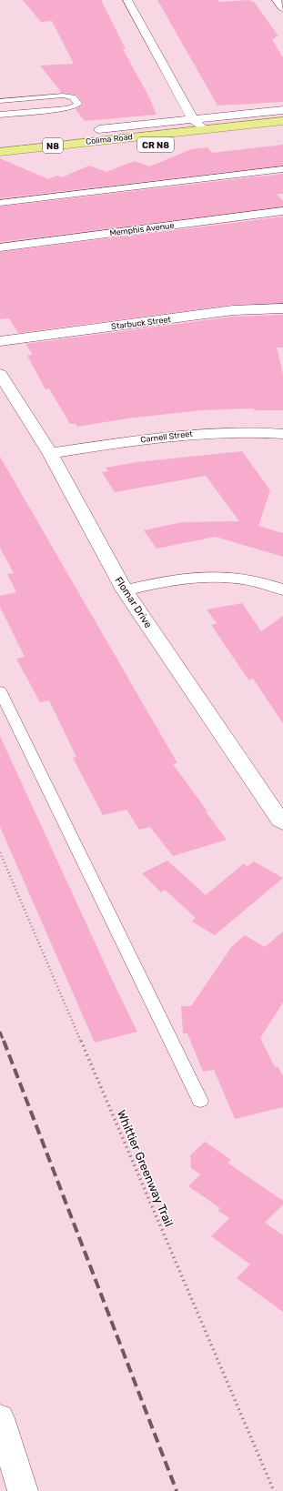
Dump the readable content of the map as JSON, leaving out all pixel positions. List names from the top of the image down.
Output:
{
  "streets": {
    "main road": ["Colima Road", "CR N8", "N8"],
    "street": [
      "Memphis Avenue",
      "Starbuck Street",
      "Carnell Street",
      "Flomar Drive"
    ],
    "path": ["Whittier Greenway Trail"]
  },
  "crossings": [
    ["Carnell Street", "Flomar Drive"]
  ]
}
